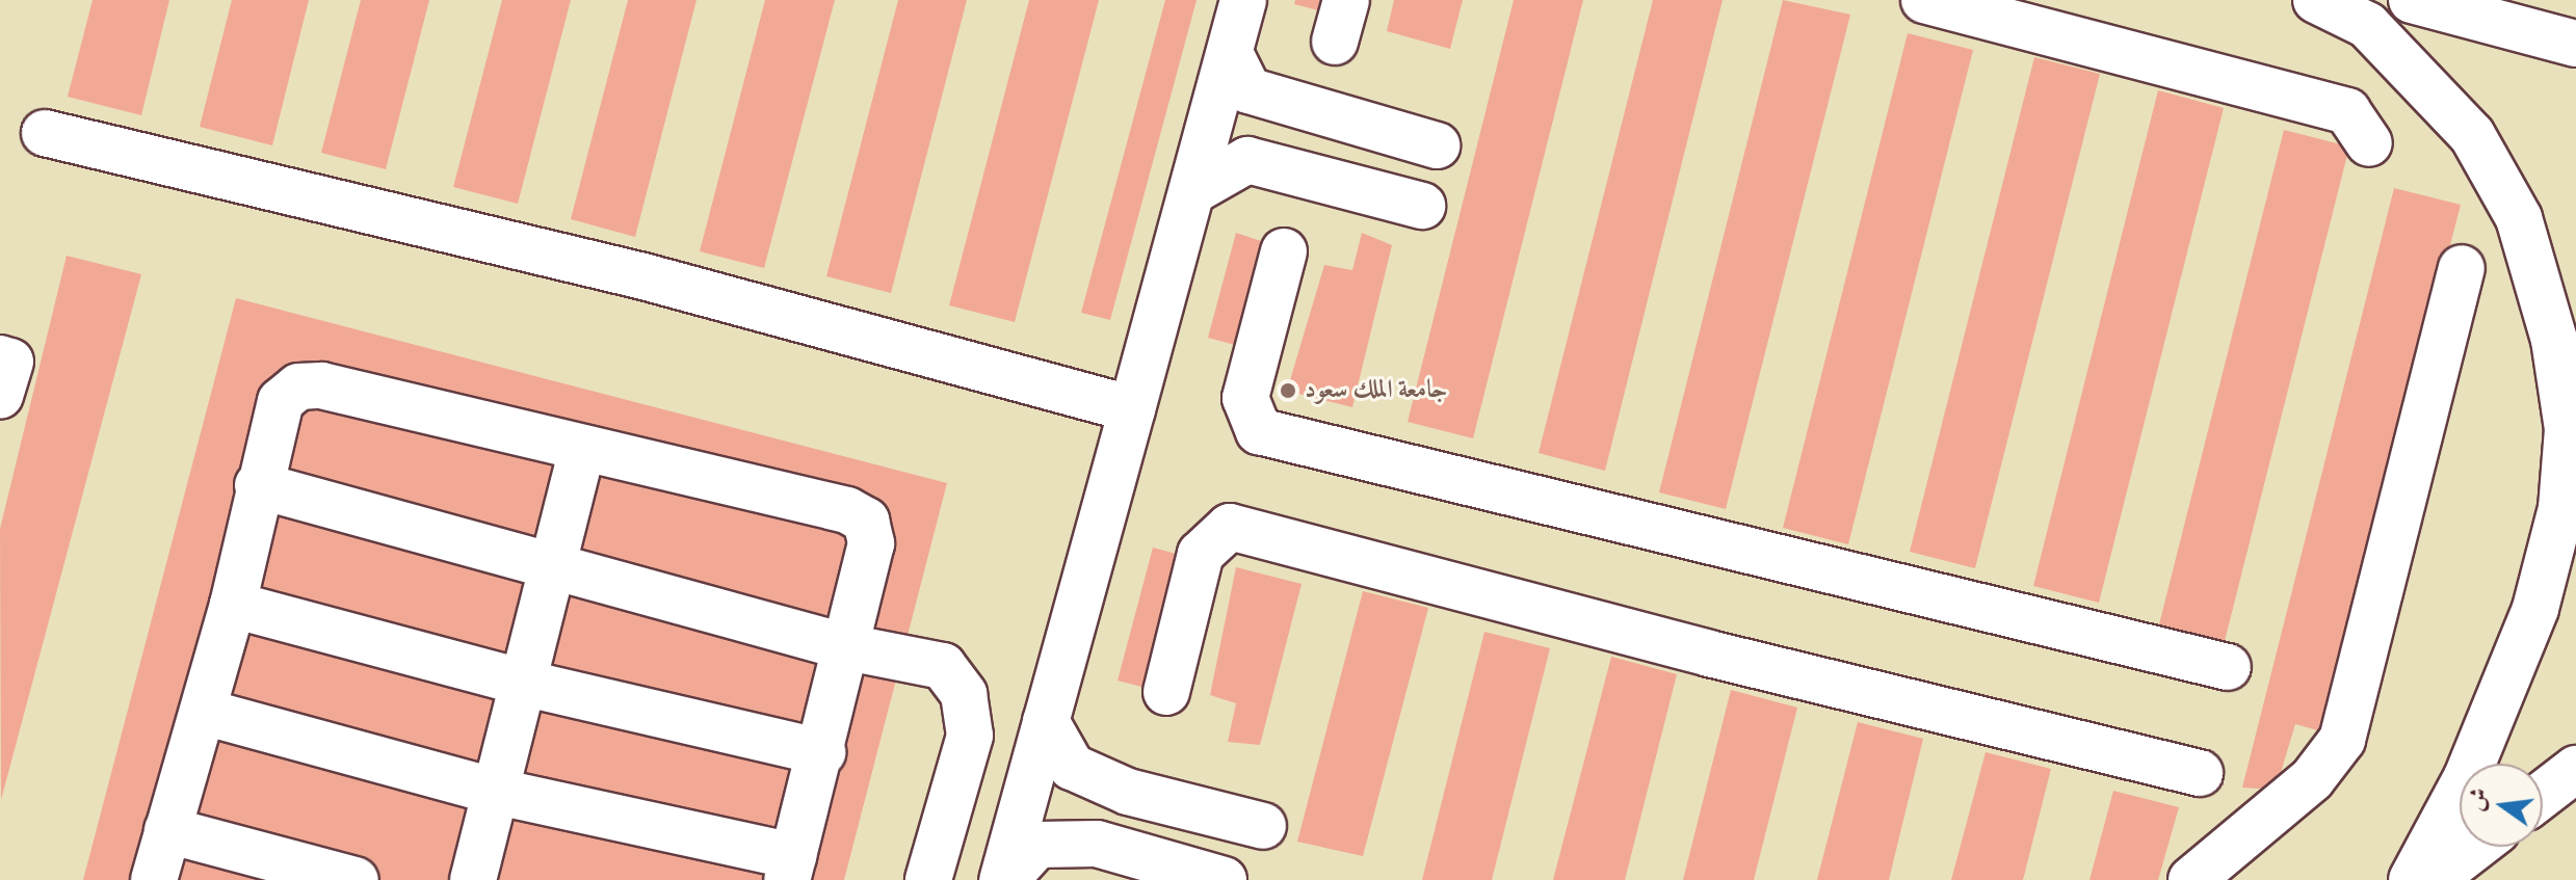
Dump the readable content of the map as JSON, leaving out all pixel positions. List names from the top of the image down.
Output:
{
  "places": ["جامعة الملك سعود"],
  "north": "left"
}
